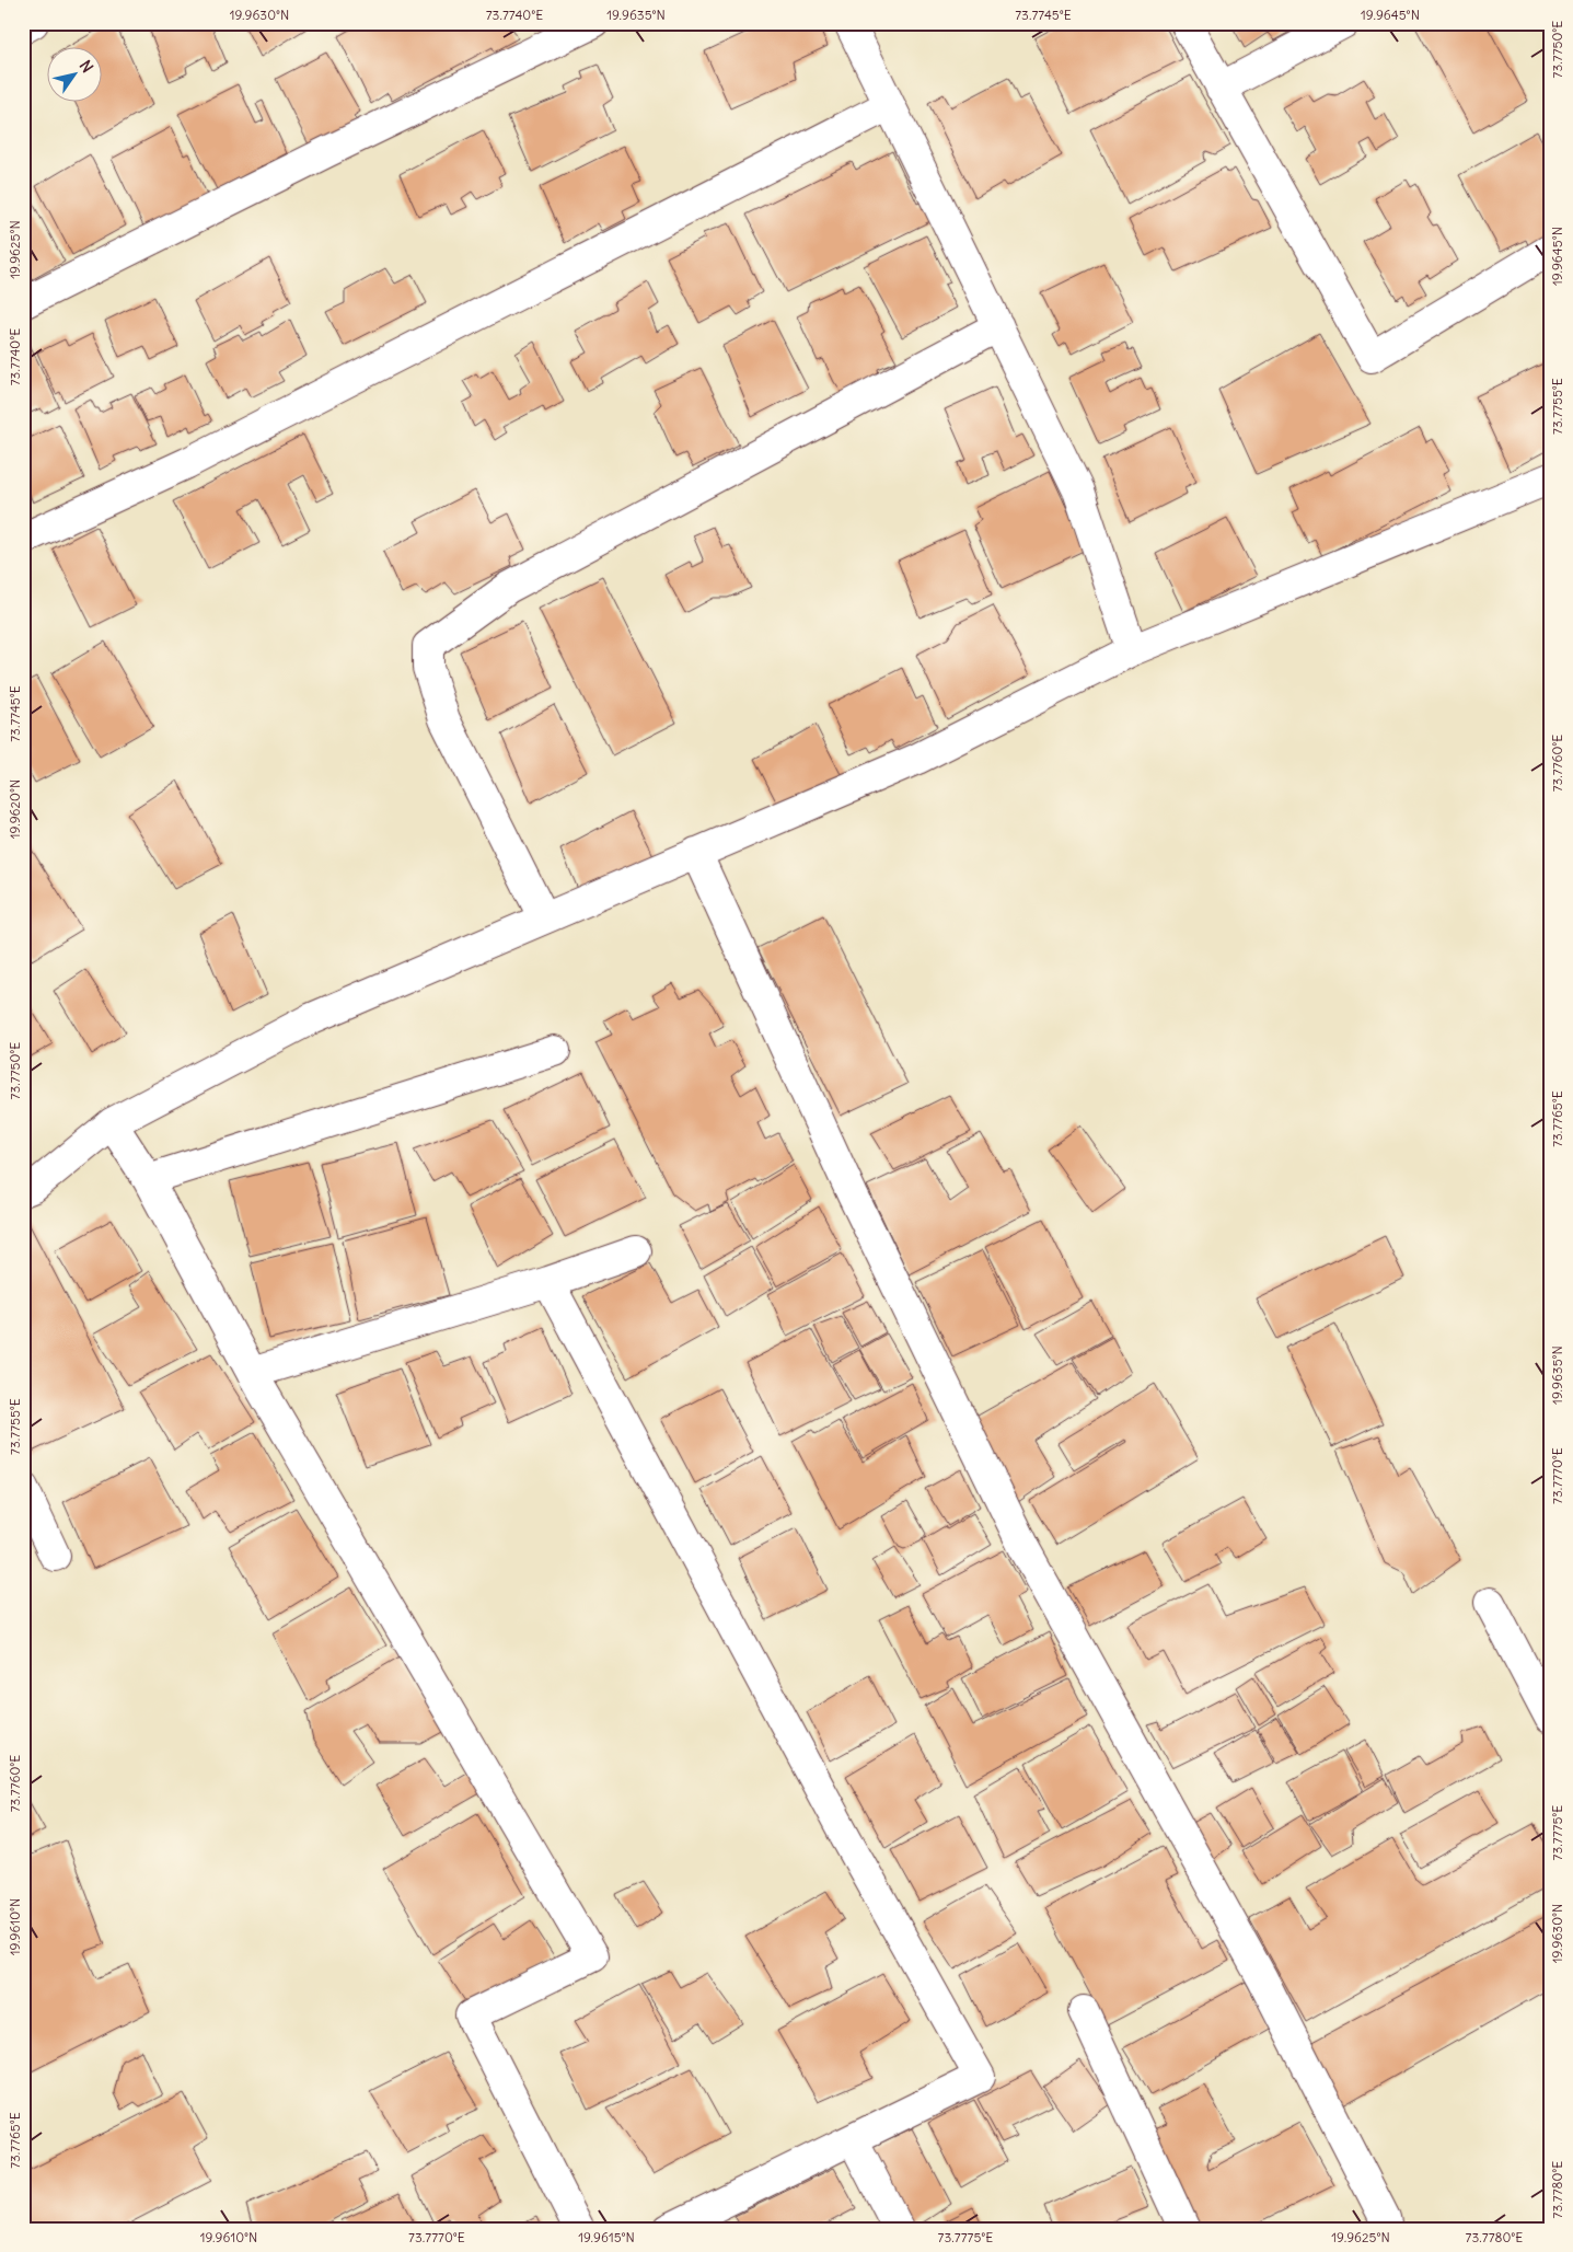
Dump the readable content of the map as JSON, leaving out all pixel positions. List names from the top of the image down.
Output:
{
  "north": "top right",
  "coordinates": [
    "19.9630°N",
    "73.7740°E",
    "19.9635°N",
    "73.7745°E",
    "19.9645°N",
    "73.7750°E",
    "19.9625°N",
    "73.7755°E",
    "73.7760°E",
    "19.9620°N",
    "73.7765°E",
    "73.7770°E",
    "73.7775°E",
    "19.9610°N",
    "73.7780°E",
    "19.9615°N"
  ]
}
